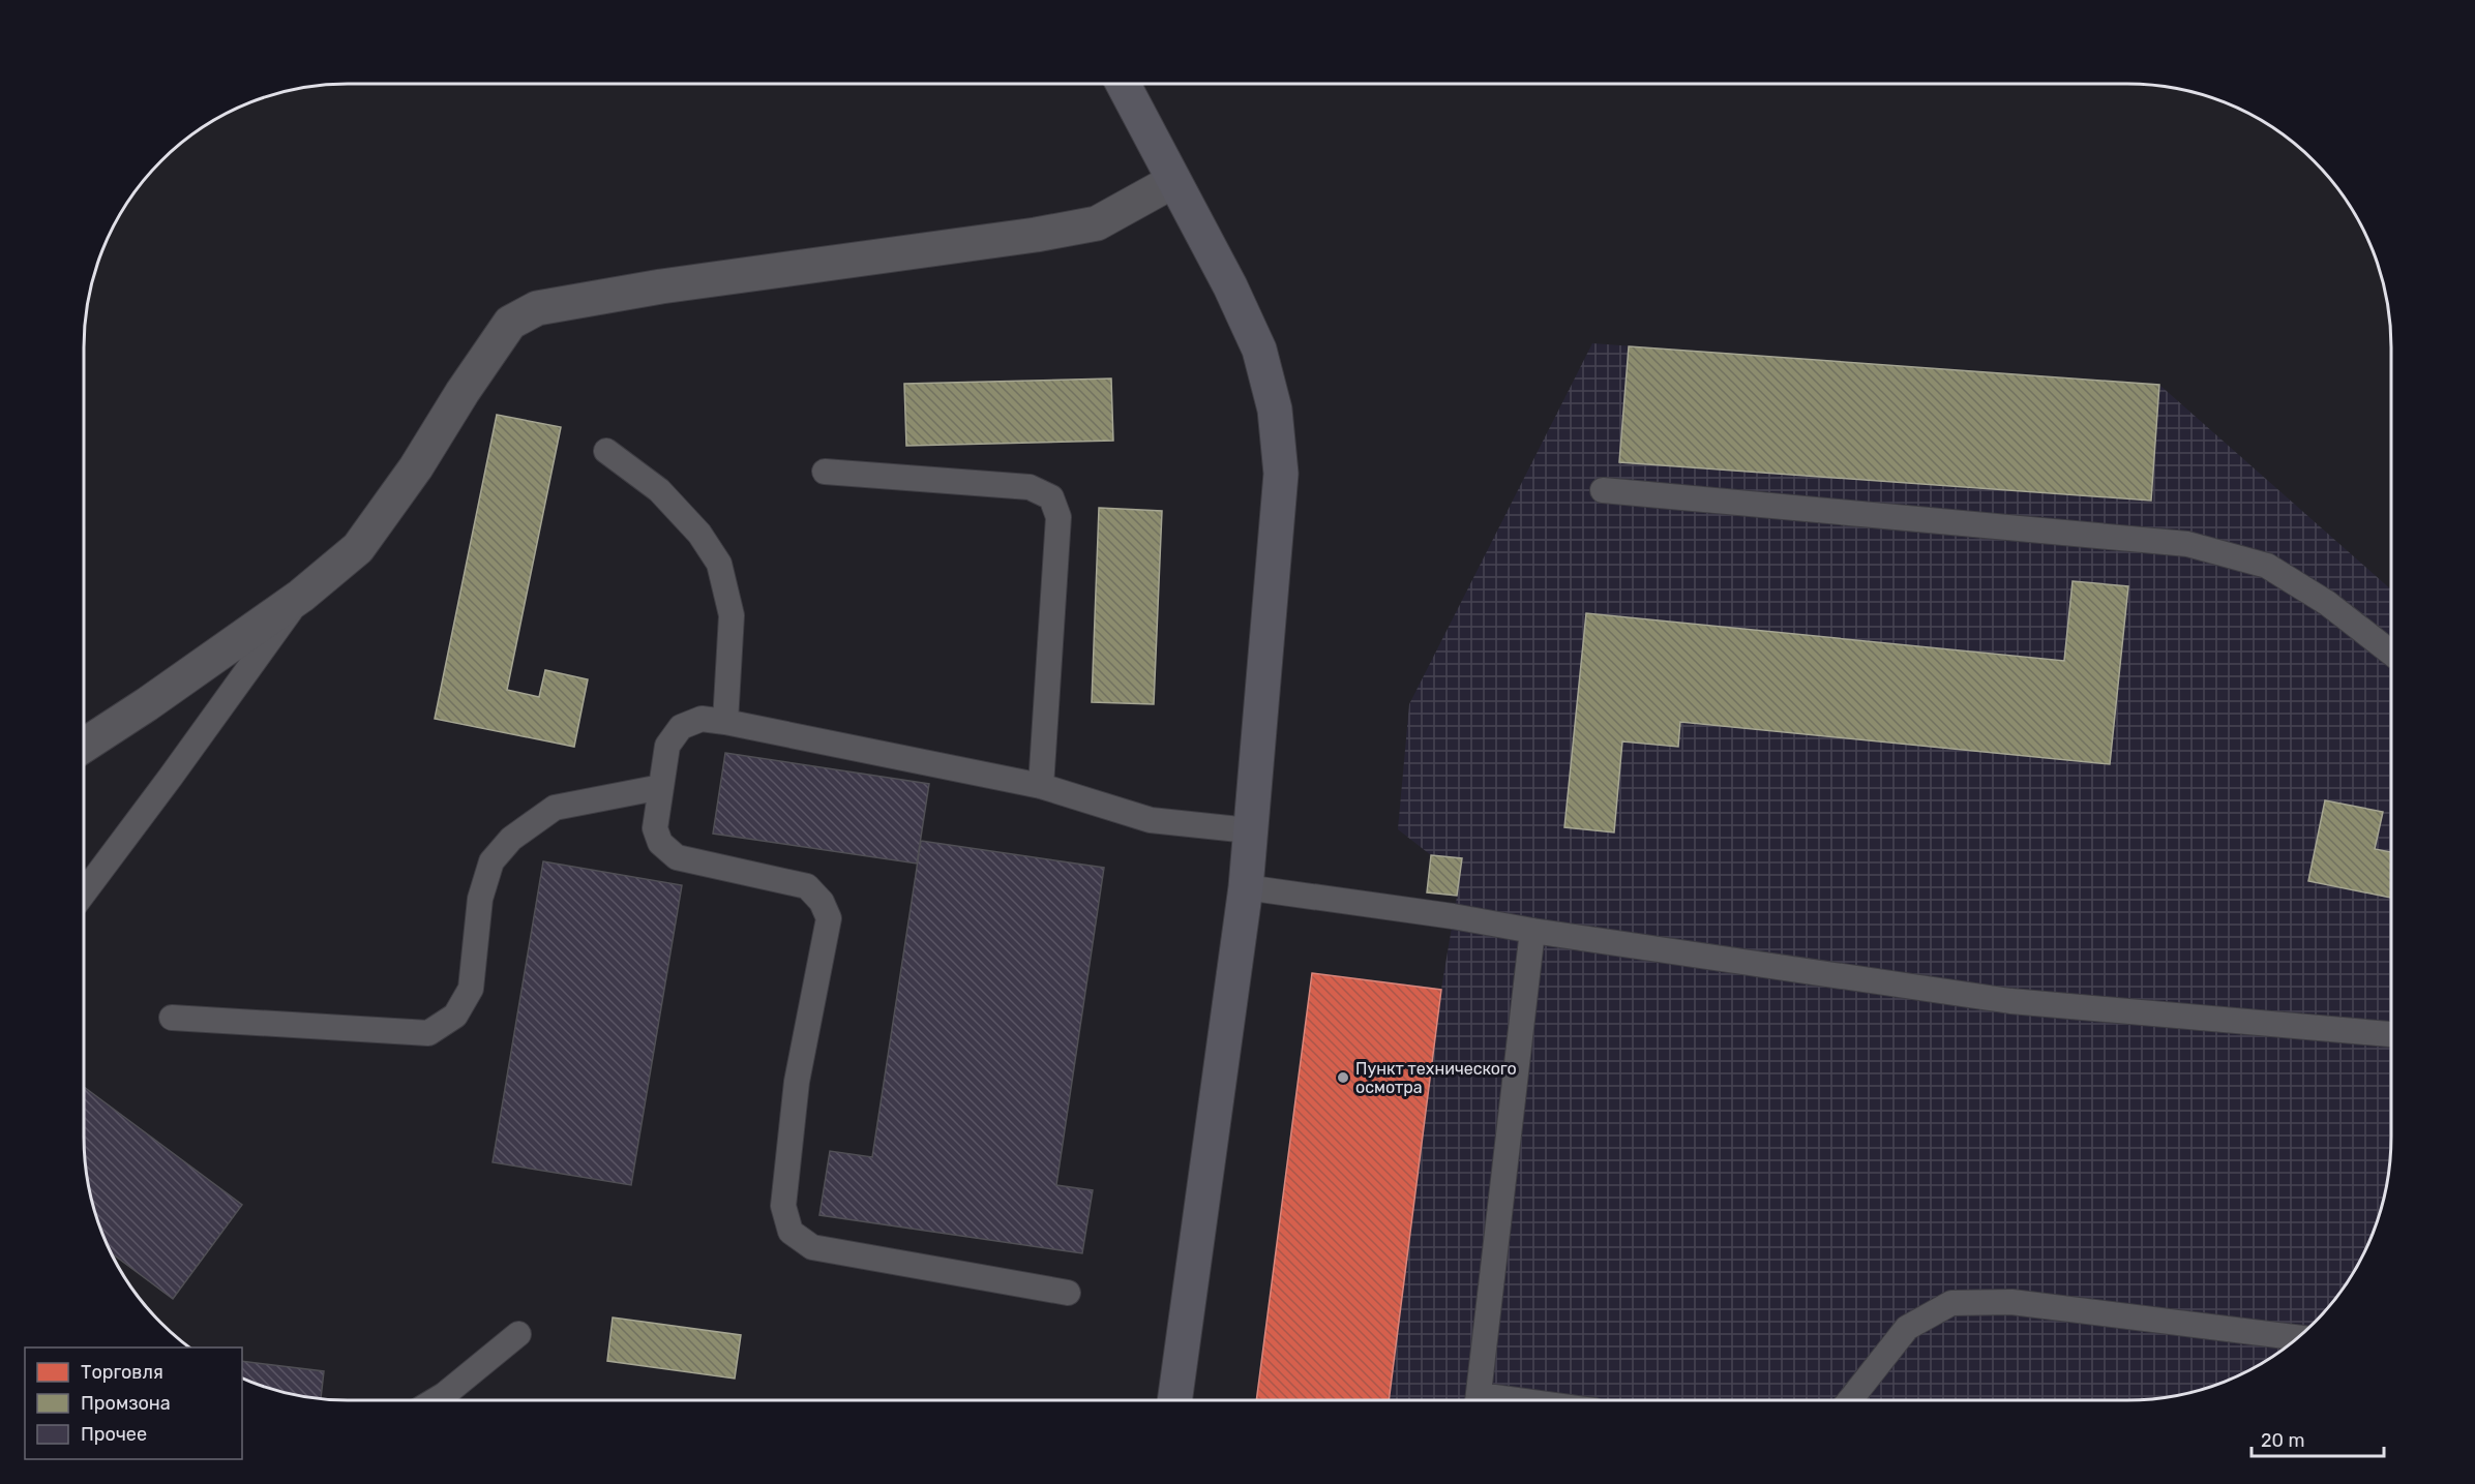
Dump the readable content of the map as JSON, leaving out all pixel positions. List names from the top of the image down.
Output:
{
  "places": ["Пункт технического осмотра"],
  "legend": ["Торговля", "Промзона", "Прочее"],
  "scale_bar": "20 m"
}
